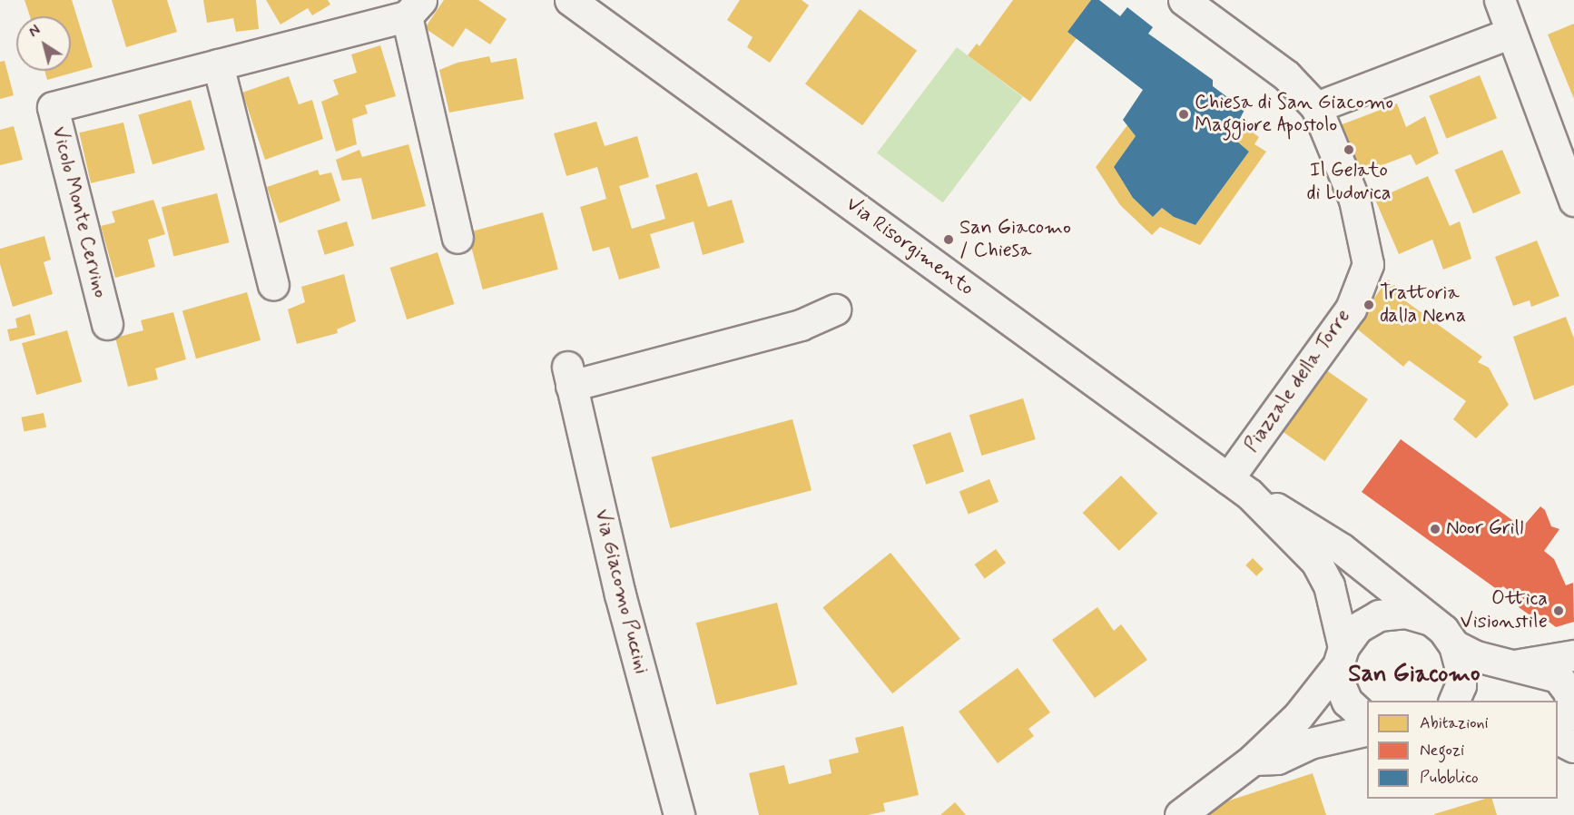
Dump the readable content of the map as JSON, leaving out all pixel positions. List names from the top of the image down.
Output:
{
  "streets": {
    "street": [
      "Vicolo Monte Cervino",
      "Via Risorgimento",
      "Piazzale della Torre",
      "Via Giacomo Puccini"
    ]
  },
  "crossings": [
    ["Via Risorgimento", "Piazzale della Torre"]
  ],
  "districts": ["San Giacomo"],
  "places": [
    "Chiesa di San Giacomo Maggiore Apostolo",
    "Il Gelato di Ludovica",
    "San Giacomo / Chiesa",
    "Trattoria dalla Nena",
    "Noor Grill",
    "Ottica Visionstile"
  ],
  "legend": ["Abitazioni", "Negozi", "Pubblico"],
  "north": "top left"
}
